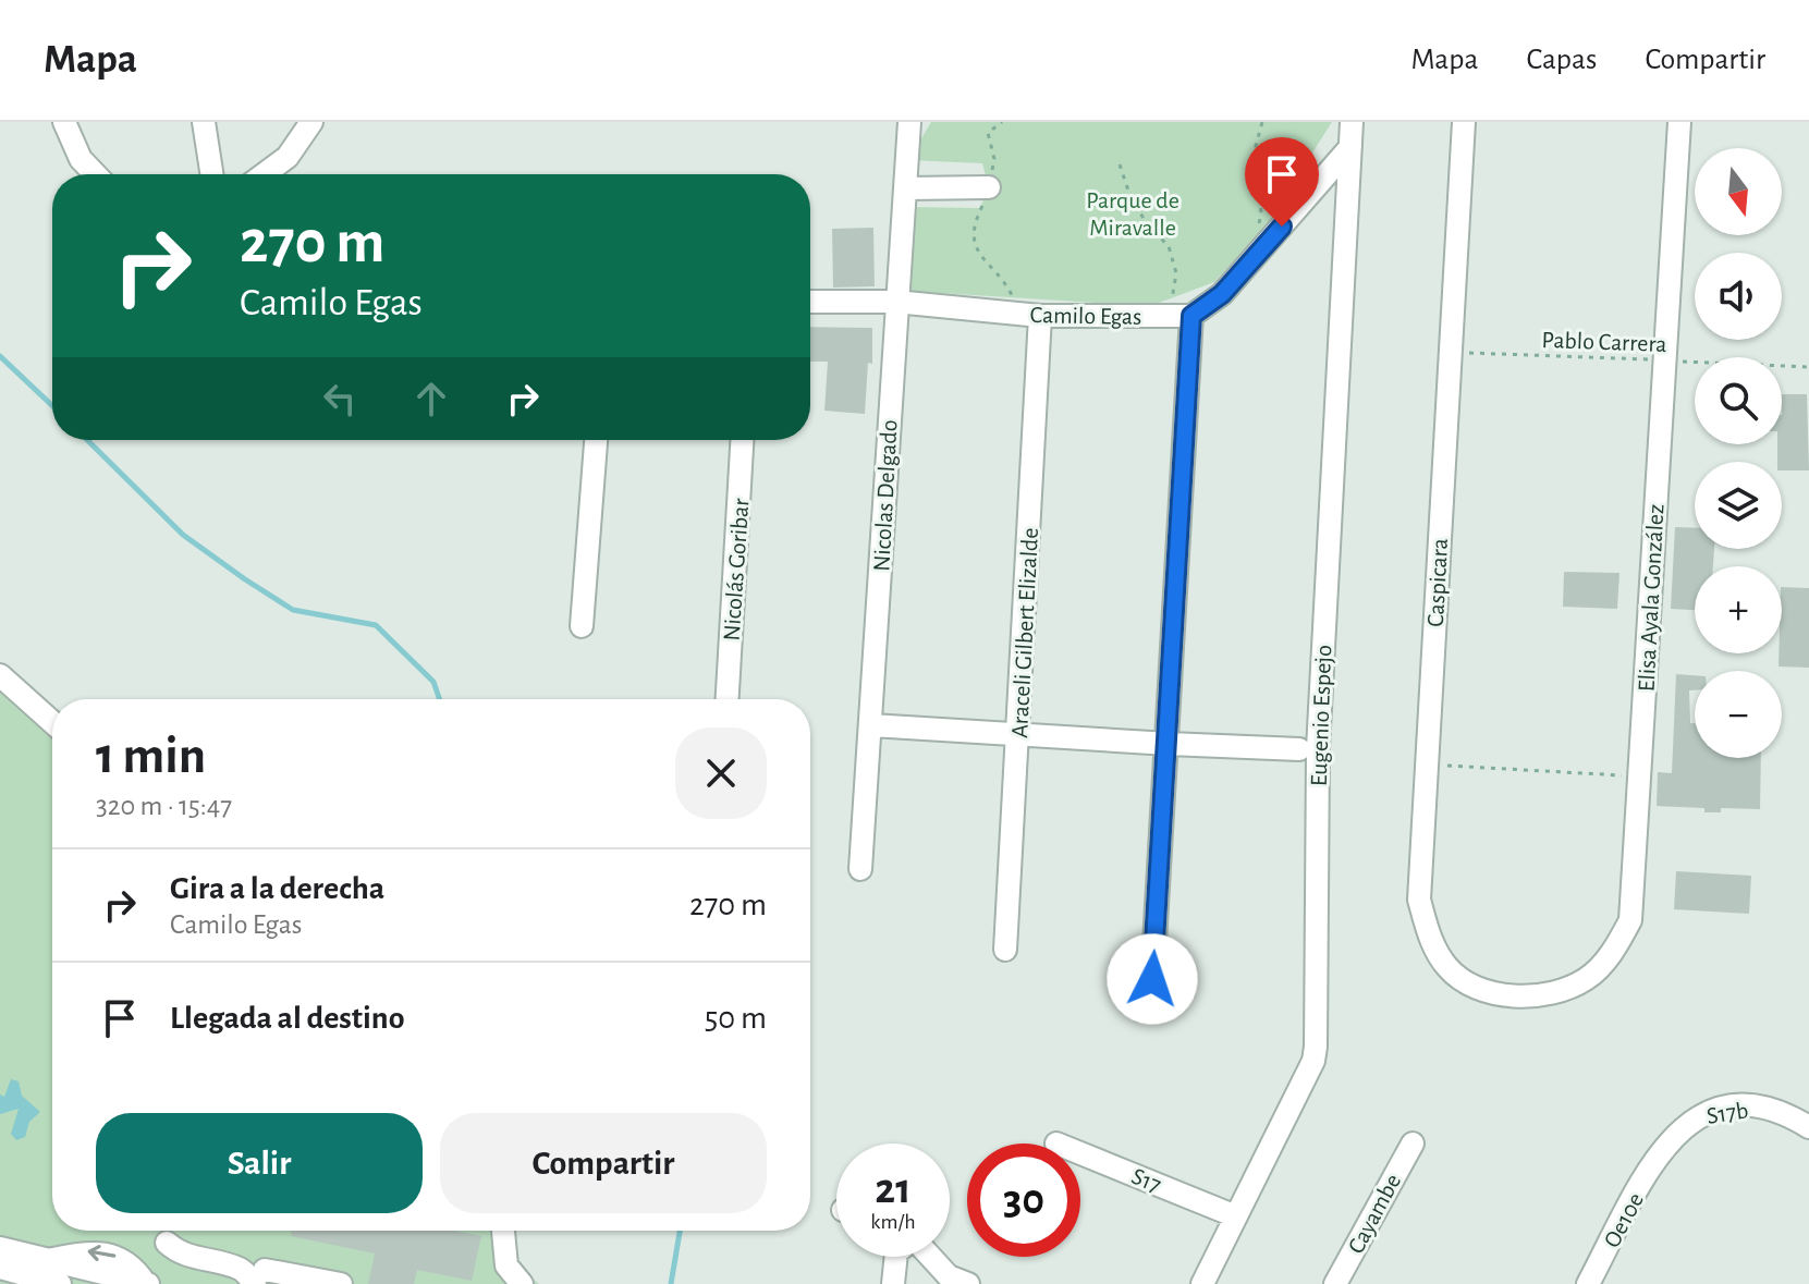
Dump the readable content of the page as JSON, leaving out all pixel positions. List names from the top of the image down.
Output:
{
  "streets": {
    "street": [
      "Camilo Egas",
      "Nicolas Delgado",
      "Nicolás Goribar",
      "Caspicara",
      "Elisa Ayala González",
      "Araceli Gilbert Elizalde",
      "Eugenio Espejo",
      "S17b",
      "S17",
      "Cayambe",
      "Oe10e"
    ],
    "path": ["Pablo Carrera"]
  },
  "crossings": [
    ["Camilo Egas", "Nicolas Delgado"],
    ["Camilo Egas", "Araceli Gilbert Elizalde"],
    ["Pablo Carrera", "Caspicara"],
    ["Pablo Carrera", "Elisa Ayala González"],
    ["Caspicara", "Elisa Ayala González"],
    ["Eugenio Espejo", "S17"],
    ["S17b", "Oe10e"]
  ],
  "parks": ["Parque de Miravalle"],
  "north": "bottom",
  "page": {
    "header": "Mapa",
    "nav": ["Mapa", "Capas", "Compartir"],
    "map_buttons": ["+", "−"],
    "turn": ["270 m", "Camilo Egas"],
    "heading": ["1 min", "320 m · 15:47"],
    "list": [
      {
        "name": "Gira a la derecha",
        "note": "Camilo Egas",
        "value": "270 m"
      },
      {
        "name": "Llegada al destino",
        "value": "50 m"
      }
    ],
    "buttons": ["Salir", "Compartir"],
    "speed": "21 km/h",
    "limit": "30"
  }
}
